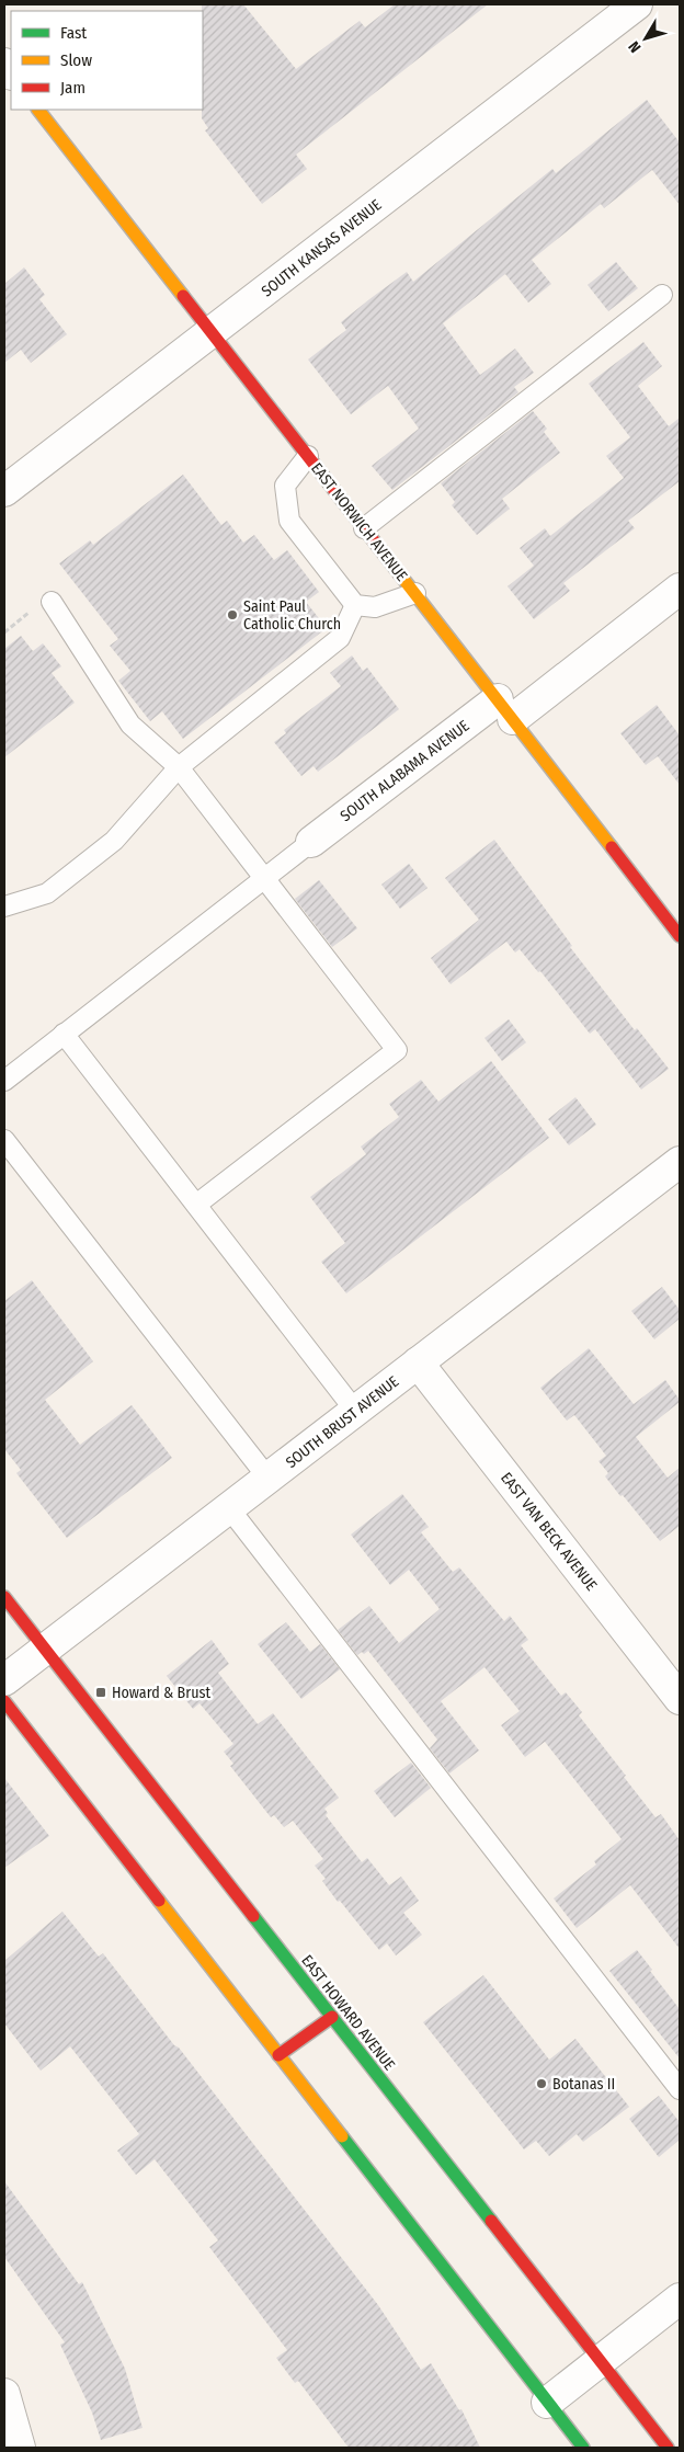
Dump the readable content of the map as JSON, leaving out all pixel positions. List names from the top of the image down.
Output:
{
  "streets": {
    "main road": ["EAST NORWICH AVENUE", "EAST HOWARD AVENUE"],
    "street": [
      "SOUTH KANSAS AVENUE",
      "SOUTH ALABAMA AVENUE",
      "SOUTH BRUST AVENUE",
      "EAST VAN BECK AVENUE"
    ]
  },
  "crossings": [
    ["SOUTH KANSAS AVENUE", "EAST NORWICH AVENUE"],
    ["EAST NORWICH AVENUE", "SOUTH ALABAMA AVENUE"],
    ["SOUTH BRUST AVENUE", "EAST VAN BECK AVENUE"],
    ["SOUTH BRUST AVENUE", "EAST HOWARD AVENUE"]
  ],
  "places": {
    "other": ["Saint Paul Catholic Church", "Botanas II"],
    "transit": ["Howard & Brust"]
  },
  "legend": ["Fast", "Slow", "Jam"],
  "north": "bottom left"
}
